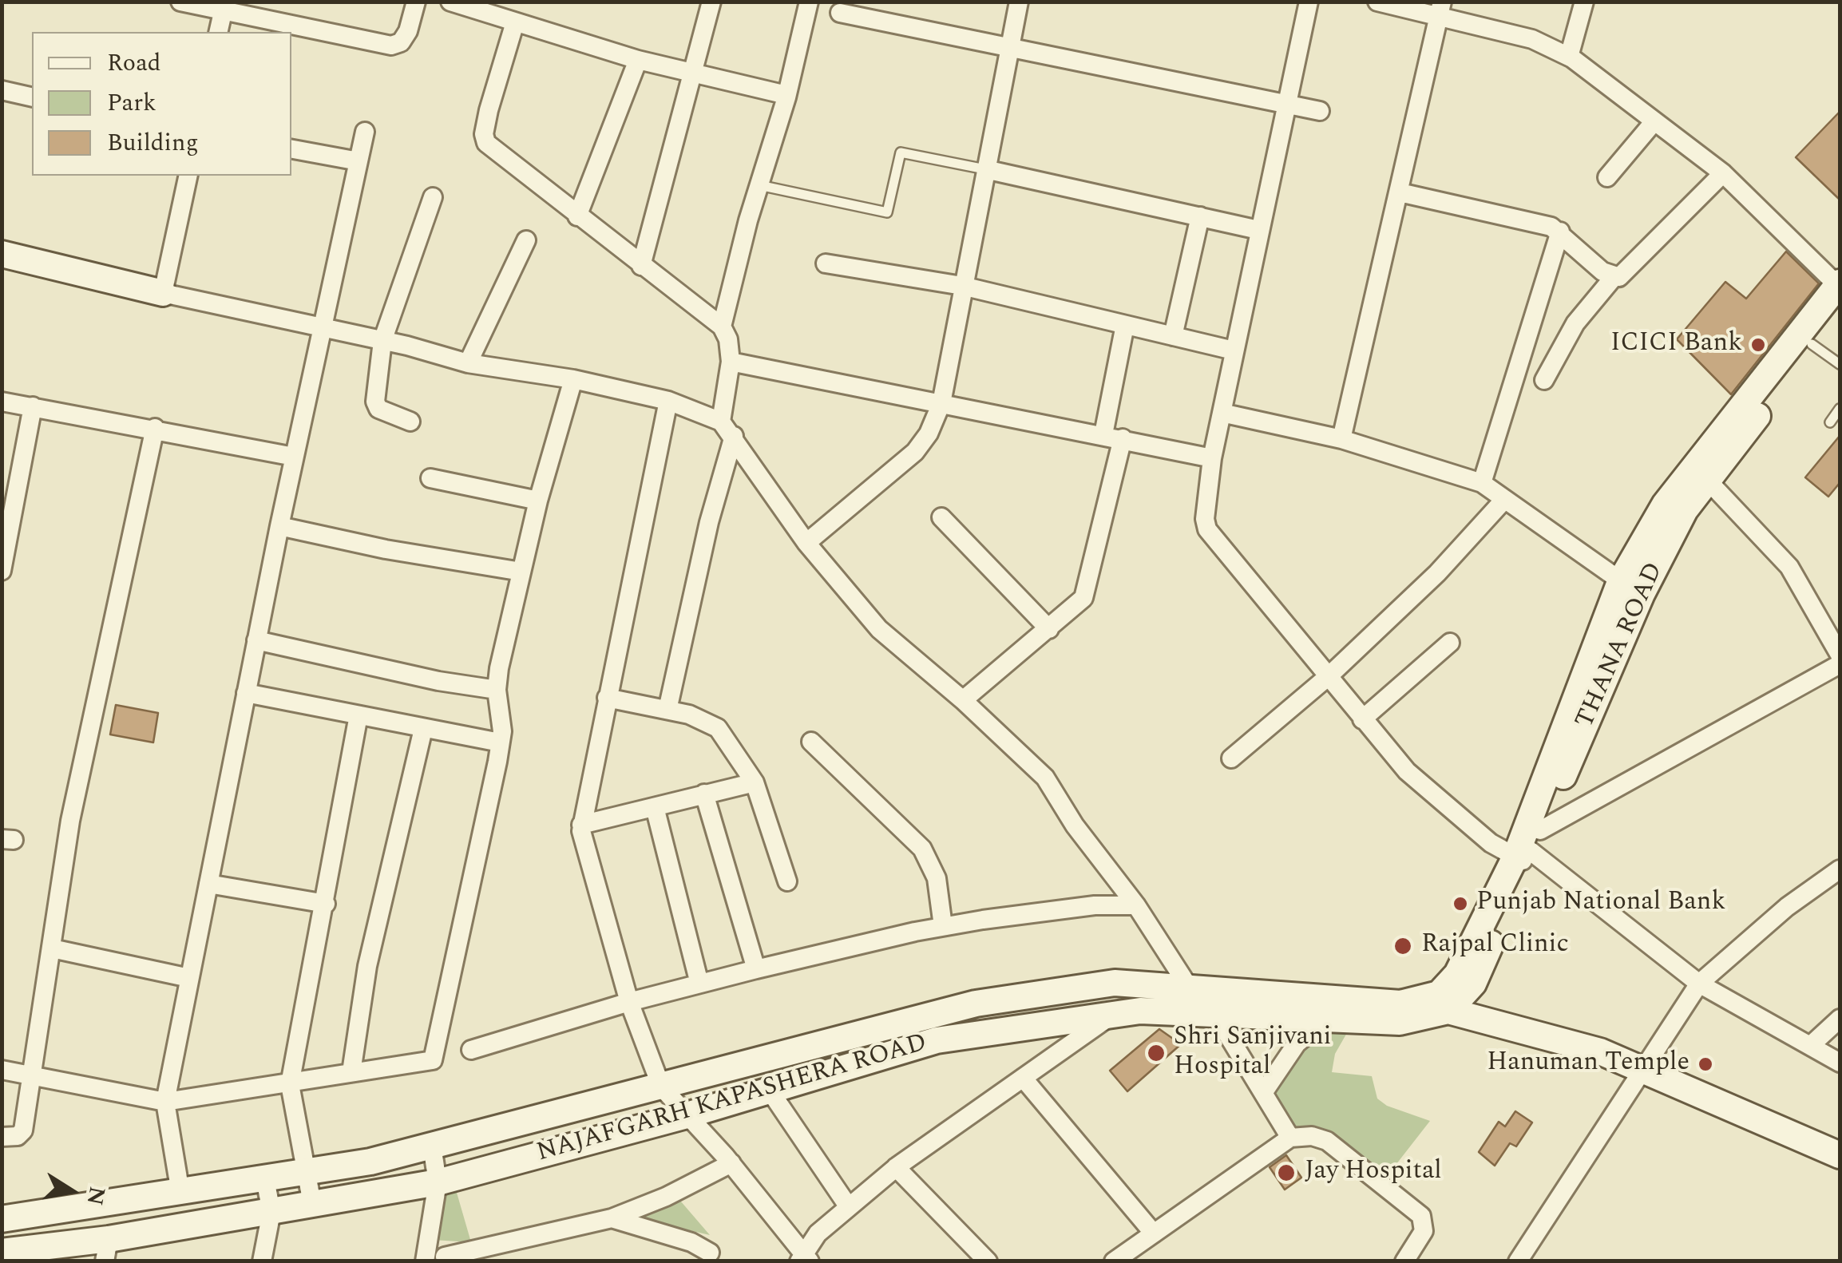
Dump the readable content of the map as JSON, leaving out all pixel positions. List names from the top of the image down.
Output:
{
  "streets": {
    "main road": ["THANA ROAD", "NAJAFGARH KAPASHERA ROAD"]
  },
  "crossings": [
    ["THANA ROAD", "NAJAFGARH KAPASHERA ROAD"]
  ],
  "places": [
    "ICICI Bank",
    "Punjab National Bank",
    "Rajpal Clinic",
    "Shri Sanjivani Hospital",
    "Hanuman Temple",
    "Jay Hospital"
  ],
  "legend": ["Road", "Park", "Building"],
  "north": "right"
}
